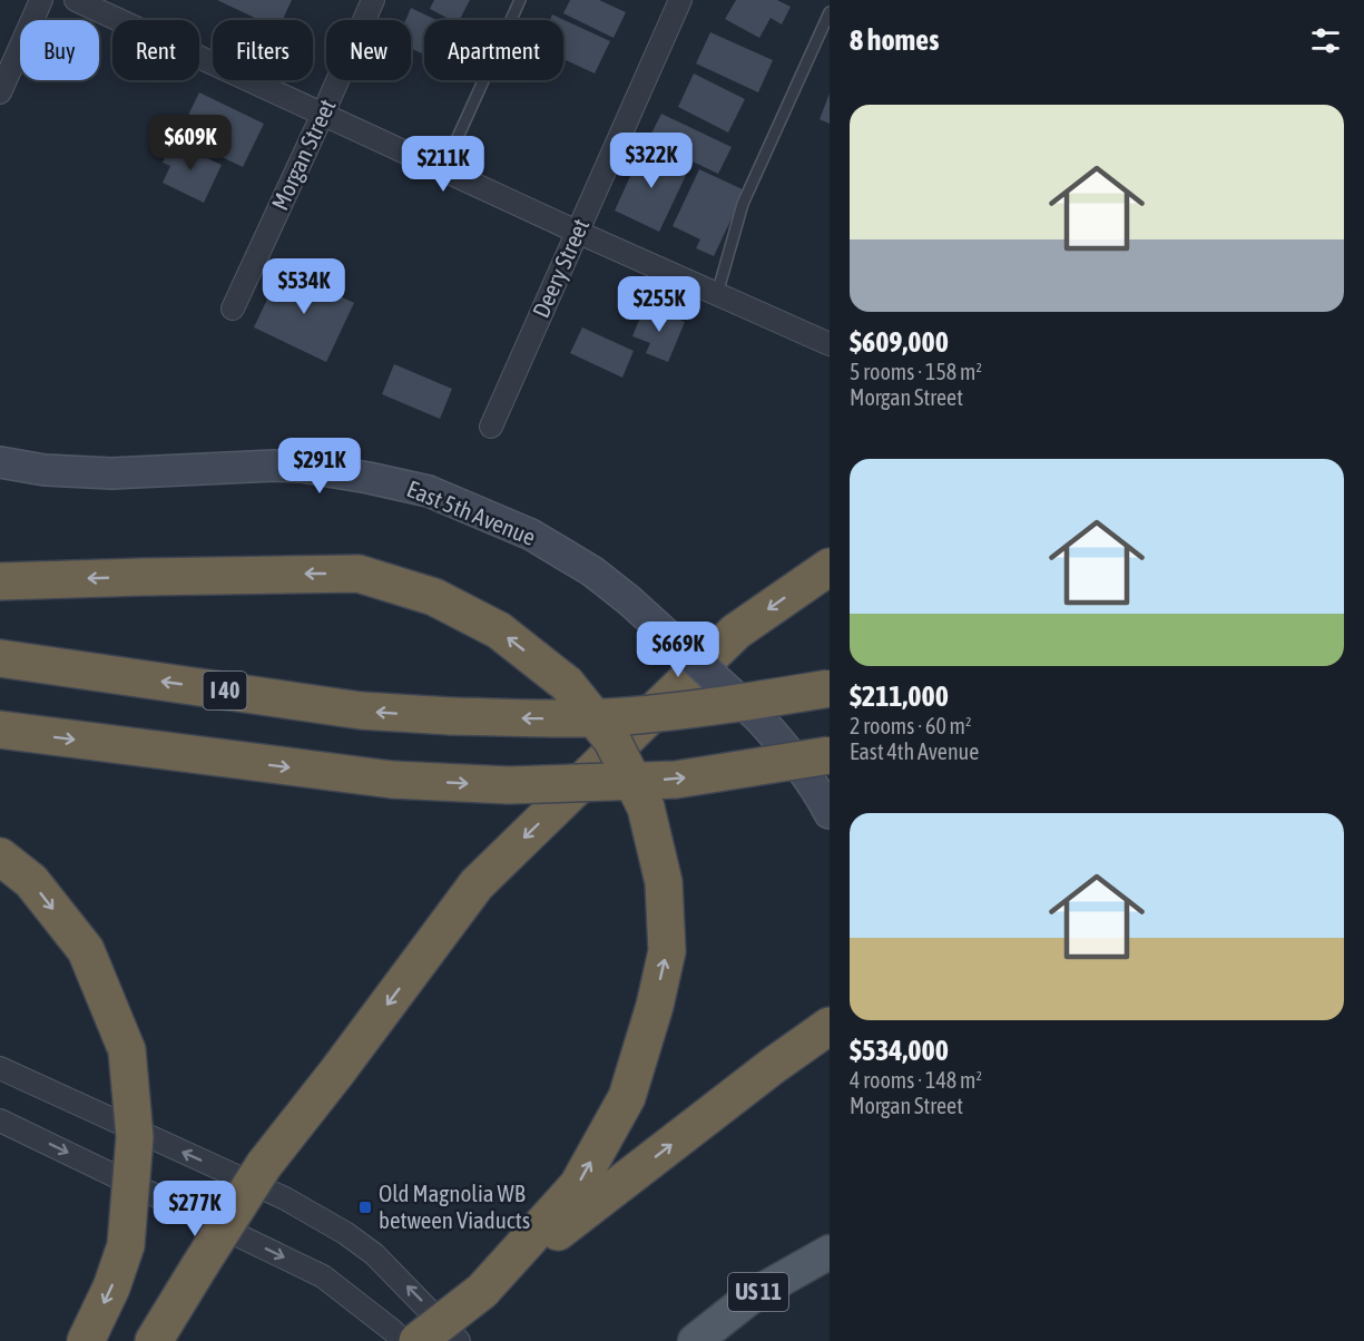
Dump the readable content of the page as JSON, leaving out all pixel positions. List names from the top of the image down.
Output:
{
  "streets": {
    "highway": ["I 40"],
    "main road": ["East 5th Avenue", "US 11"],
    "street": ["Morgan Street", "Deery Street"]
  },
  "places": {
    "transit": ["Old Magnolia WB between Viaducts"]
  },
  "page": {
    "heading": "8 homes",
    "chip": [
      "Buy",
      "Rent",
      "Filters",
      "New",
      "Apartment"
    ],
    "list": [
      {
        "name": "$609,000",
        "note": "5 rooms · 158 m² · Morgan Street"
      },
      {
        "name": "$211,000",
        "note": "2 rooms · 60 m² · East 4th Avenue"
      },
      {
        "name": "$534,000",
        "note": "4 rooms · 148 m² · Morgan Street"
      }
    ],
    "price": [
      "$609K",
      "$322K",
      "$211K",
      "$534K",
      "$255K",
      "$291K",
      "$669K",
      "$277K"
    ]
  }
}
